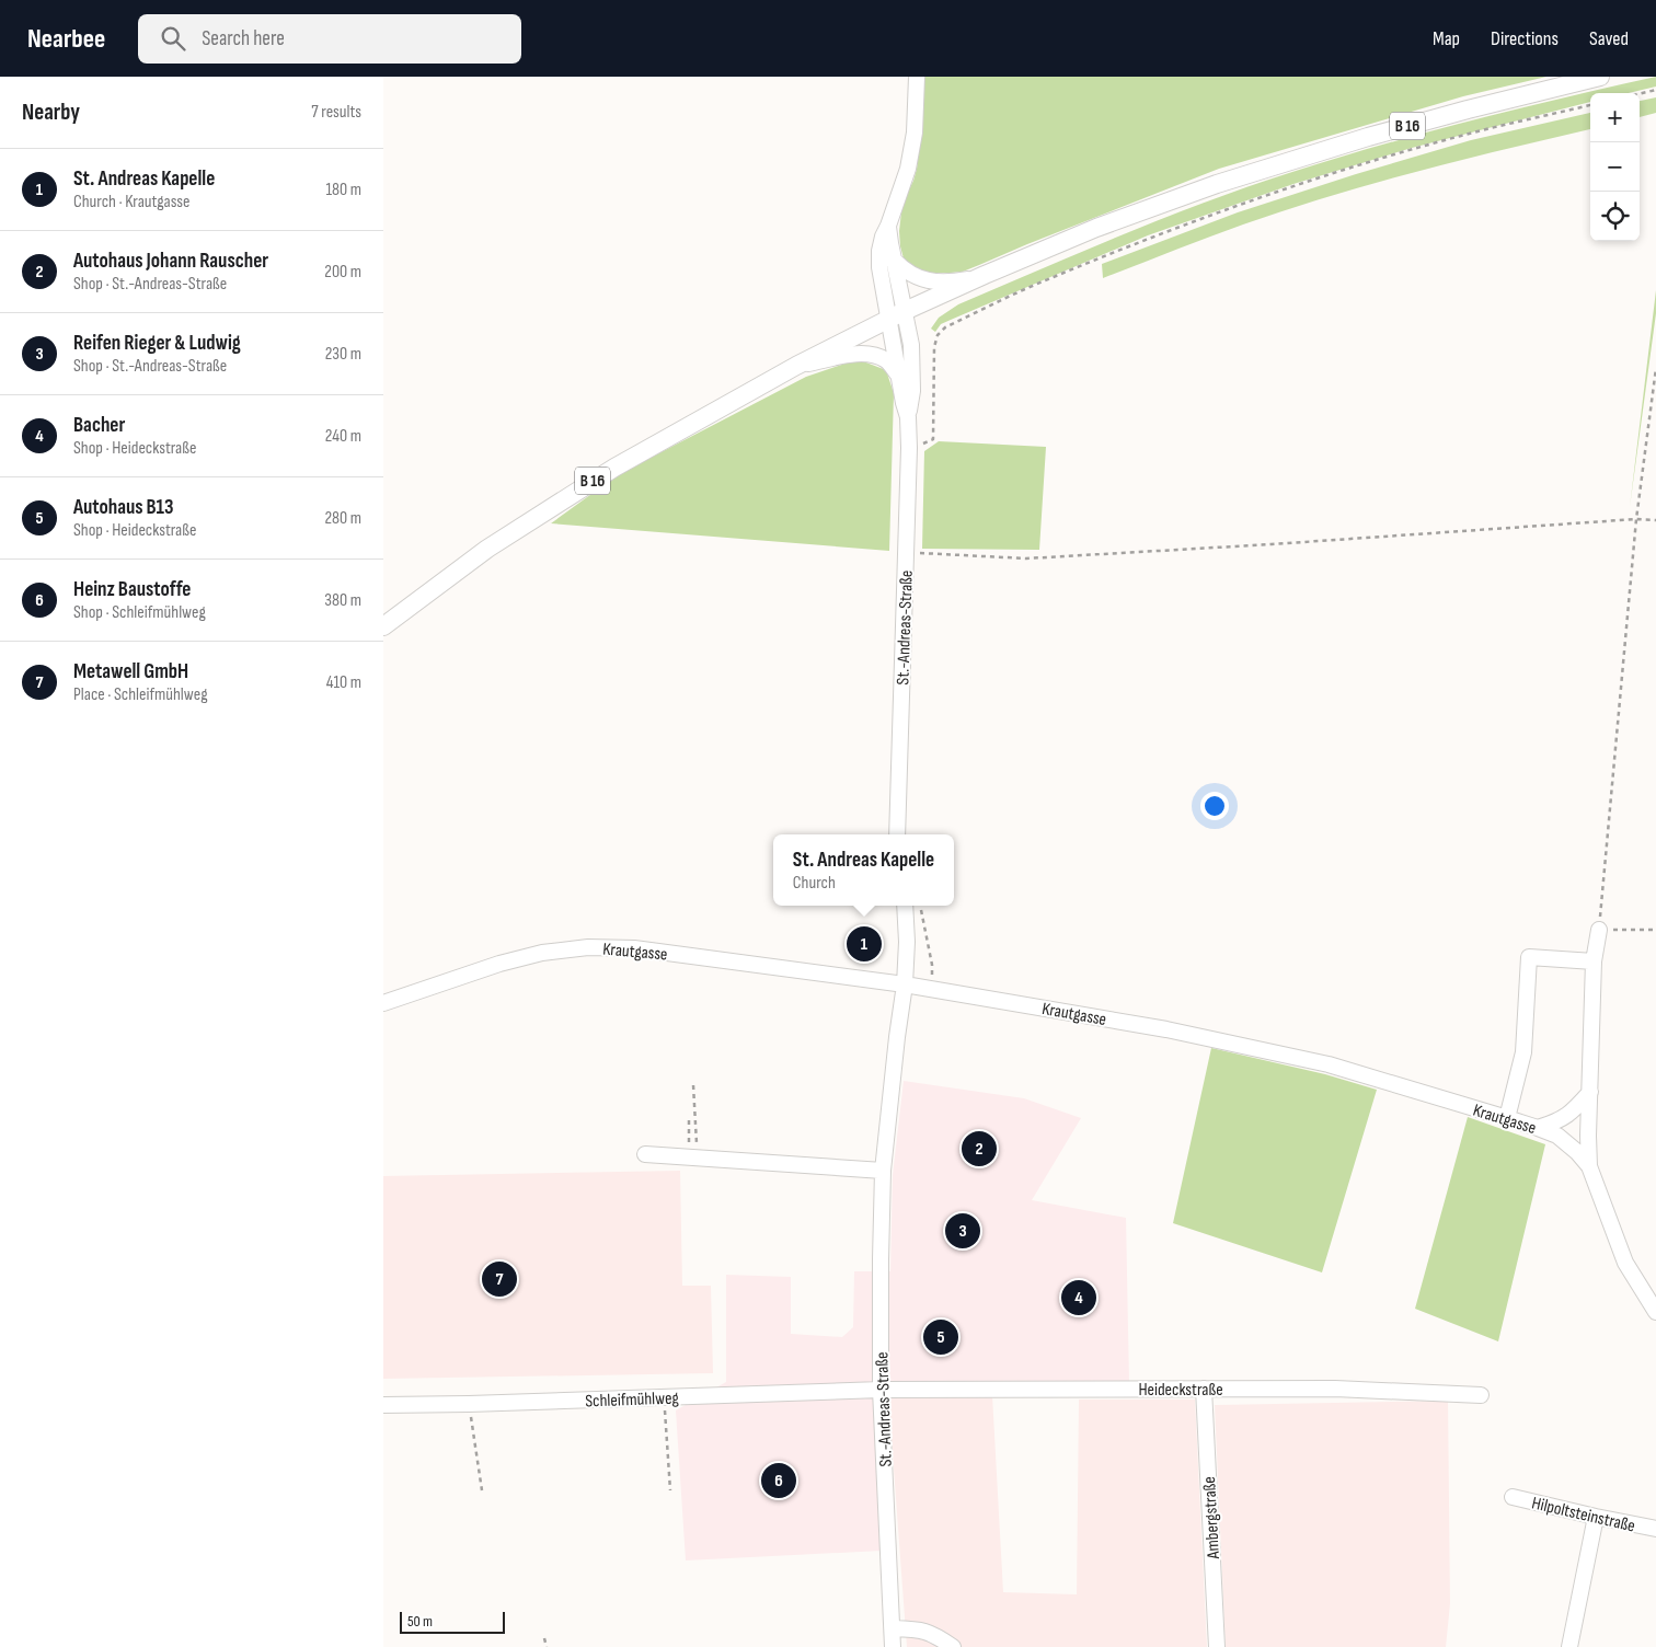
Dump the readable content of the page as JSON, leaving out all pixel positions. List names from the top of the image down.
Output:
{
  "streets": {
    "main road": ["B 16"],
    "street": [
      "St.-Andreas-Straße",
      "Krautgasse",
      "Heideckstraße",
      "Schleifmühlweg",
      "Hilpoltsteinstraße",
      "Ambergstraße"
    ]
  },
  "crossings": [
    ["St.-Andreas-Straße", "Krautgasse"],
    ["St.-Andreas-Straße", "Heideckstraße"],
    ["St.-Andreas-Straße", "Schleifmühlweg"],
    ["Heideckstraße", "Schleifmühlweg"],
    ["Heideckstraße", "Ambergstraße"]
  ],
  "scale_bar": "50 m",
  "page": {
    "header": "Nearbee",
    "search": "Search here",
    "nav": ["Map", "Directions", "Saved"],
    "heading": ["Nearby", "7 results"],
    "map_buttons": ["+", "−"],
    "list": [
      {
        "mark": "1",
        "name": "St. Andreas Kapelle",
        "note": "Church · Krautgasse",
        "value": "180 m"
      },
      {
        "mark": "2",
        "name": "Autohaus Johann Rauscher",
        "note": "Shop · St.-Andreas-Straße",
        "value": "200 m"
      },
      {
        "mark": "3",
        "name": "Reifen Rieger & Ludwig",
        "note": "Shop · St.-Andreas-Straße",
        "value": "230 m"
      },
      {
        "mark": "4",
        "name": "Bacher",
        "note": "Shop · Heideckstraße",
        "value": "240 m"
      },
      {
        "mark": "5",
        "name": "Autohaus B13",
        "note": "Shop · Heideckstraße",
        "value": "280 m"
      },
      {
        "mark": "6",
        "name": "Heinz Baustoffe",
        "note": "Shop · Schleifmühlweg",
        "value": "380 m"
      },
      {
        "mark": "7",
        "name": "Metawell GmbH",
        "note": "Place · Schleifmühlweg",
        "value": "410 m"
      }
    ],
    "popup": ["St. Andreas Kapelle", "Church"],
    "pins": [
      "1",
      "2",
      "3",
      "7",
      "4",
      "5",
      "6"
    ],
    "scale": "50 m"
  }
}
